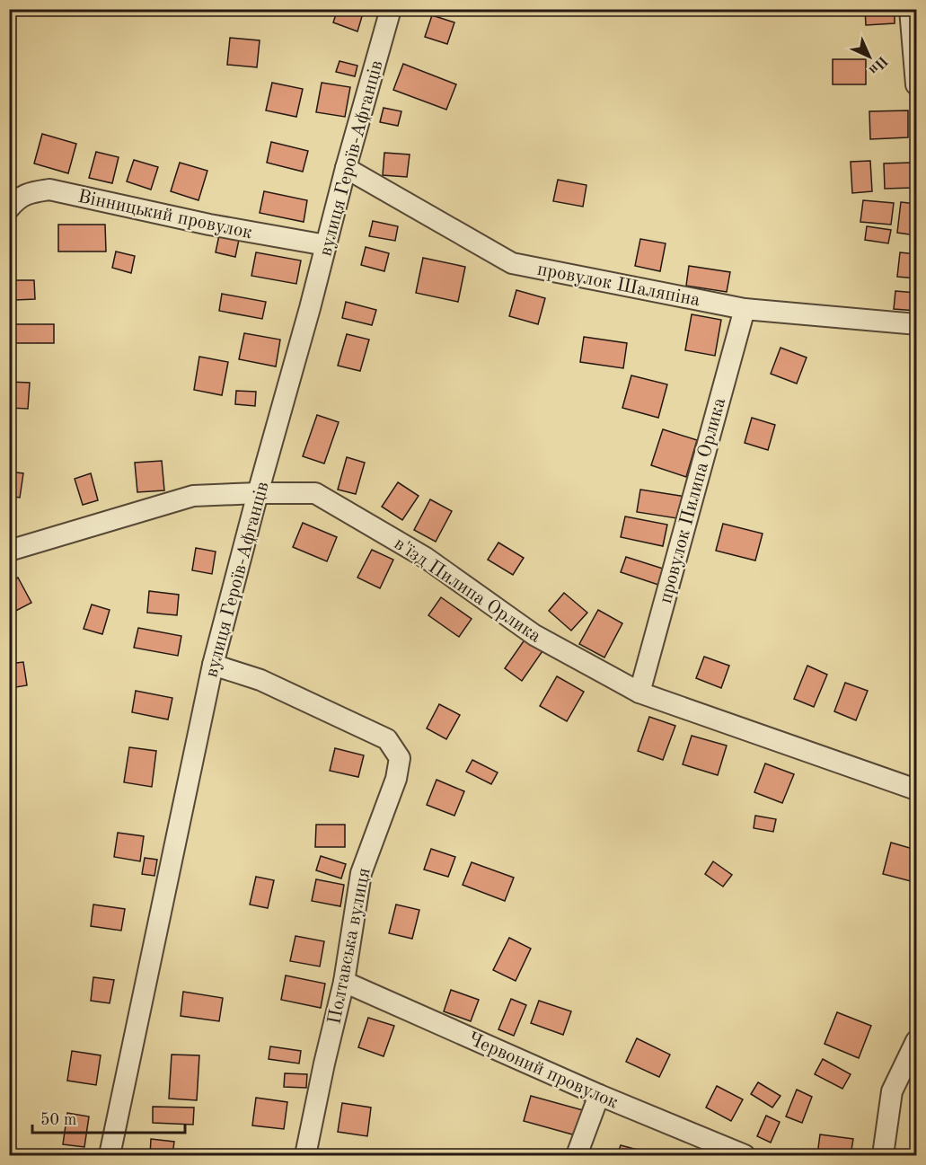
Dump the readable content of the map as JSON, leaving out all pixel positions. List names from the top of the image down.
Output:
{
  "streets": {
    "street": [
      "вулиця Героїв-Афганців",
      "Вінницький провулок",
      "провулок Шаляпіна",
      "провулок Пилипа Орлика",
      "в'їзд Пилипа Орлика",
      "Полтавська вулиця",
      "Червоний провулок"
    ]
  },
  "crossings": [
    ["вулиця Героїв-Афганців", "Вінницький провулок"],
    ["вулиця Героїв-Афганців", "провулок Шаляпіна"],
    ["вулиця Героїв-Афганців", "в'їзд Пилипа Орлика"],
    ["вулиця Героїв-Афганців", "Полтавська вулиця"],
    ["провулок Шаляпіна", "провулок Пилипа Орлика"],
    ["провулок Пилипа Орлика", "в'їзд Пилипа Орлика"],
    ["Полтавська вулиця", "Червоний провулок"]
  ],
  "scale_bar": "50 m",
  "north": "bottom right"
}
